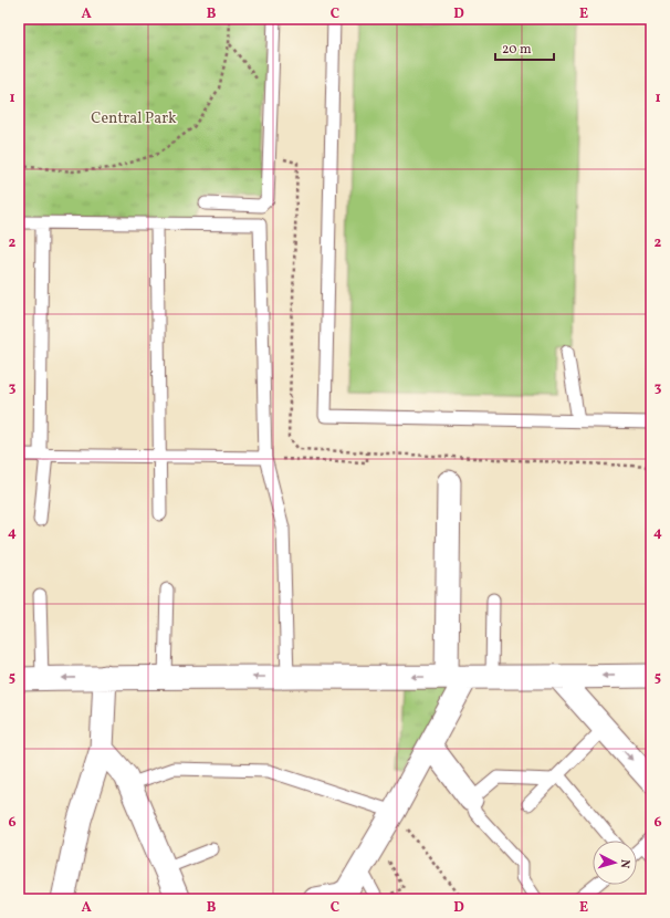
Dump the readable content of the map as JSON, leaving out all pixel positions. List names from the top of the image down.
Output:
{
  "parks": ["Central Park"],
  "scale_bar": "20 m",
  "north": "right",
  "grid": {
    "columns": [
      "A",
      "B",
      "C",
      "D",
      "E"
    ],
    "rows": [
      "1",
      "2",
      "3",
      "4",
      "5",
      "6"
    ]
  }
}
